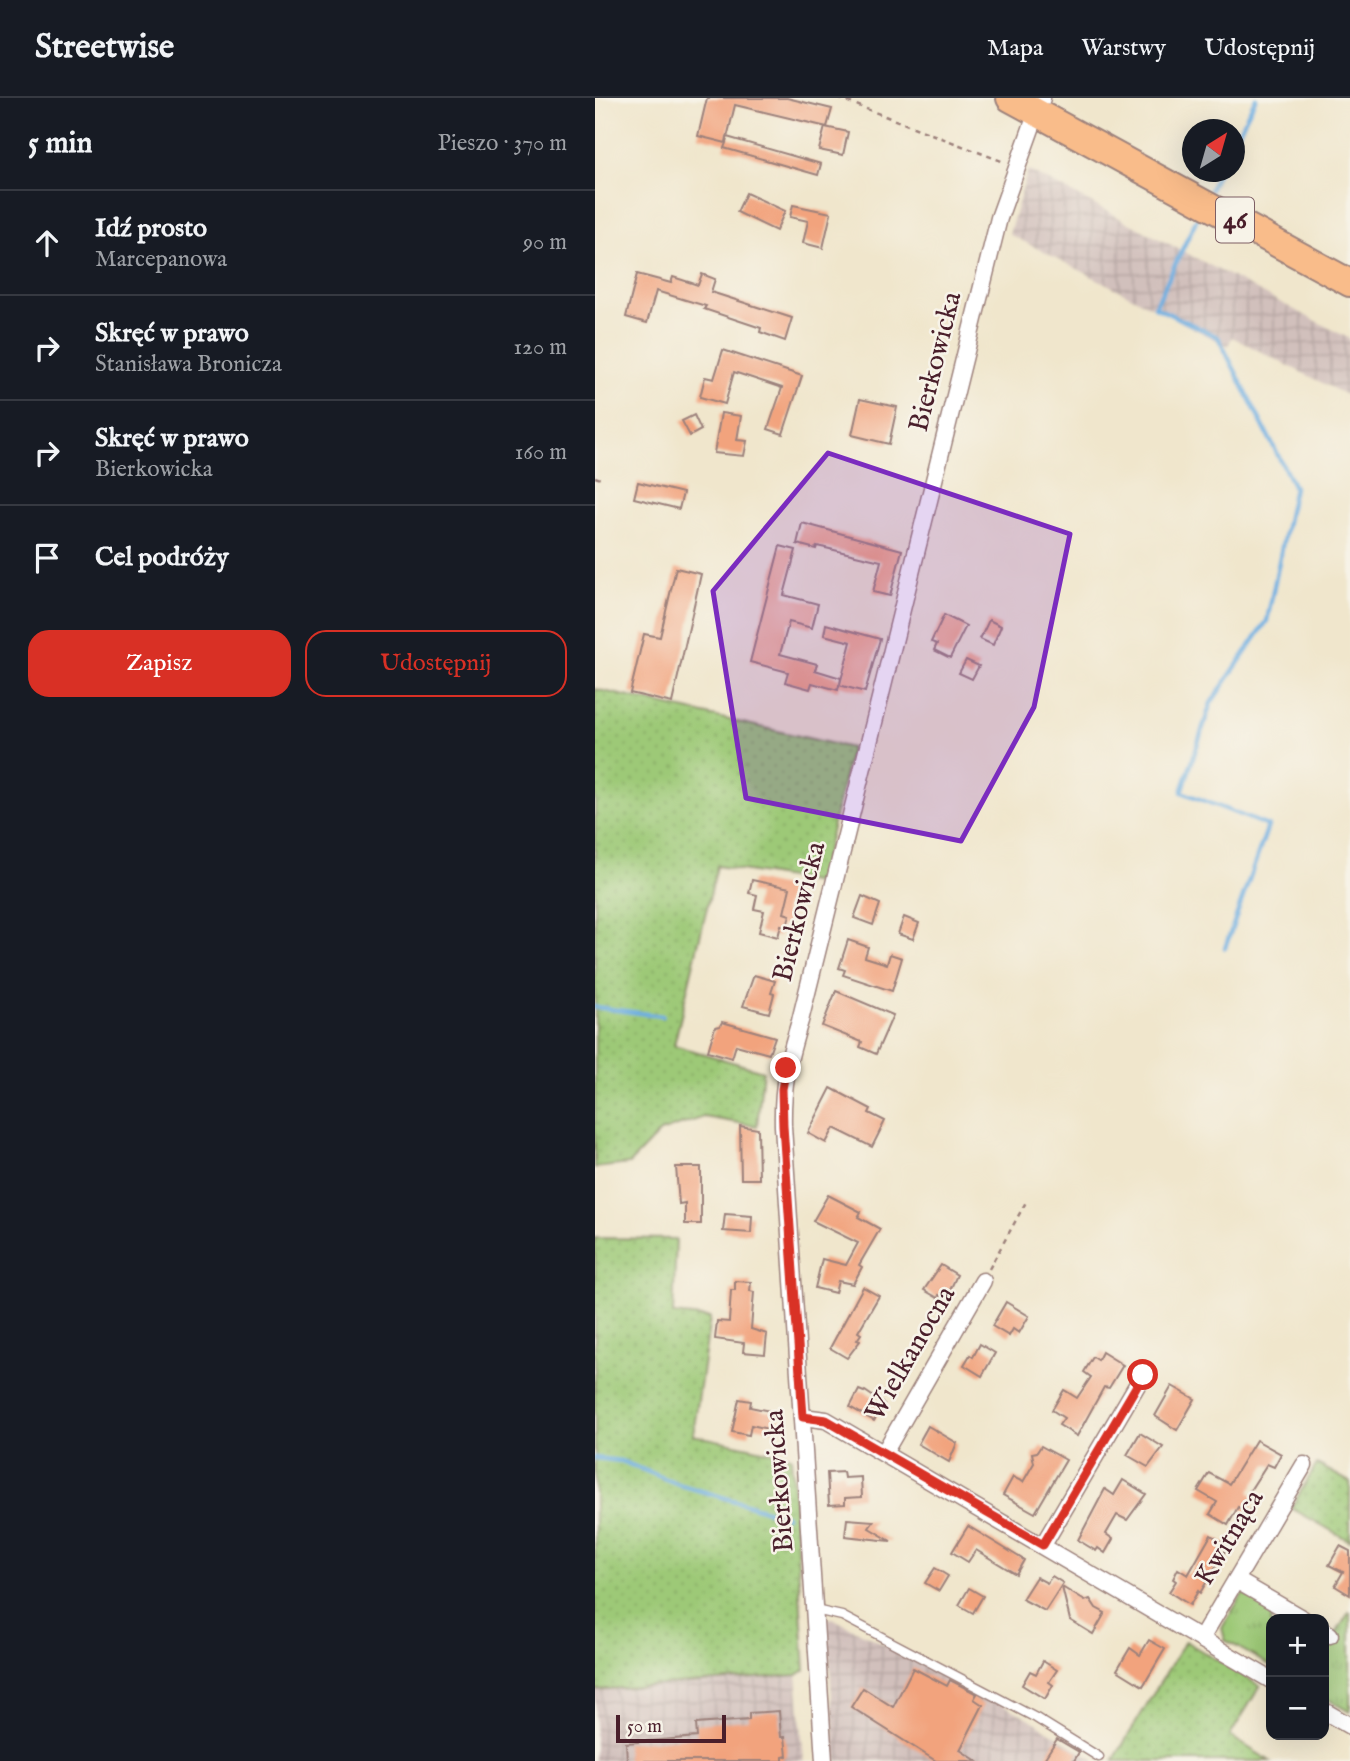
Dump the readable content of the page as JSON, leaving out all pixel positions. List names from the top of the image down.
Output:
{
  "streets": {
    "main road": ["46"],
    "street": ["Bierkowicka", "Wielkanocna", "Kwitnąca"]
  },
  "crossings": [
    ["46", "Bierkowicka"]
  ],
  "scale_bar": "50 m",
  "north": "top right",
  "page": {
    "header": "Streetwise",
    "nav": ["Mapa", "Warstwy", "Udostępnij"],
    "heading": ["5 min", "Pieszo · 370 m"],
    "list": [
      ["Idź prosto", "Marcepanowa", "90 m"],
      ["Skręć w prawo", "Stanisława Bronicza", "120 m"],
      ["Skręć w prawo", "Bierkowicka", "160 m"],
      "Cel podróży"
    ],
    "buttons": ["Zapisz", "Udostępnij"],
    "map_buttons": ["+", "−"],
    "scale": "50 m"
  }
}
